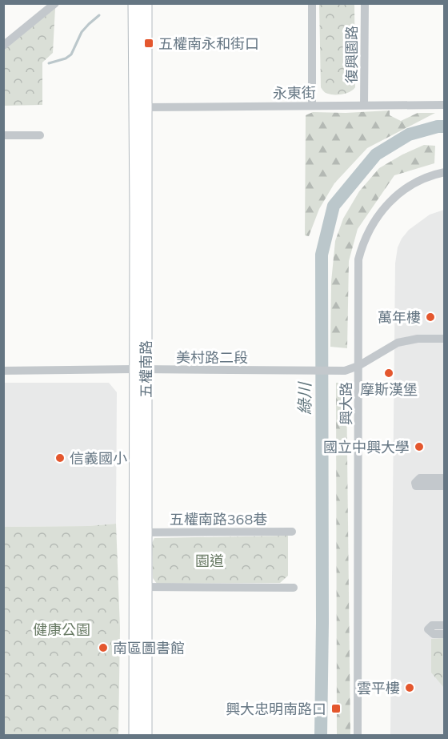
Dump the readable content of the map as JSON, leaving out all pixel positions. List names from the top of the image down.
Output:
{
  "streets": {
    "main road": ["五權南路"],
    "street": [
      "復興園路",
      "永東街",
      "美村路二段",
      "興大路",
      "五權南路368巷"
    ]
  },
  "crossings": [
    ["復興園路", "永東街"],
    ["永東街", "五權南路"],
    ["美村路二段", "五權南路"],
    ["美村路二段", "興大路"],
    ["五權南路", "五權南路368巷"]
  ],
  "water": ["綠川"],
  "parks": ["園道", "健康公園"],
  "places": {
    "transit": ["五權南永和街口", "興大忠明南路口"],
    "other": [
      "萬年樓",
      "摩斯漢堡",
      "國立中興大學",
      "信義國小",
      "南區圖書館",
      "雲平樓"
    ]
  }
}
